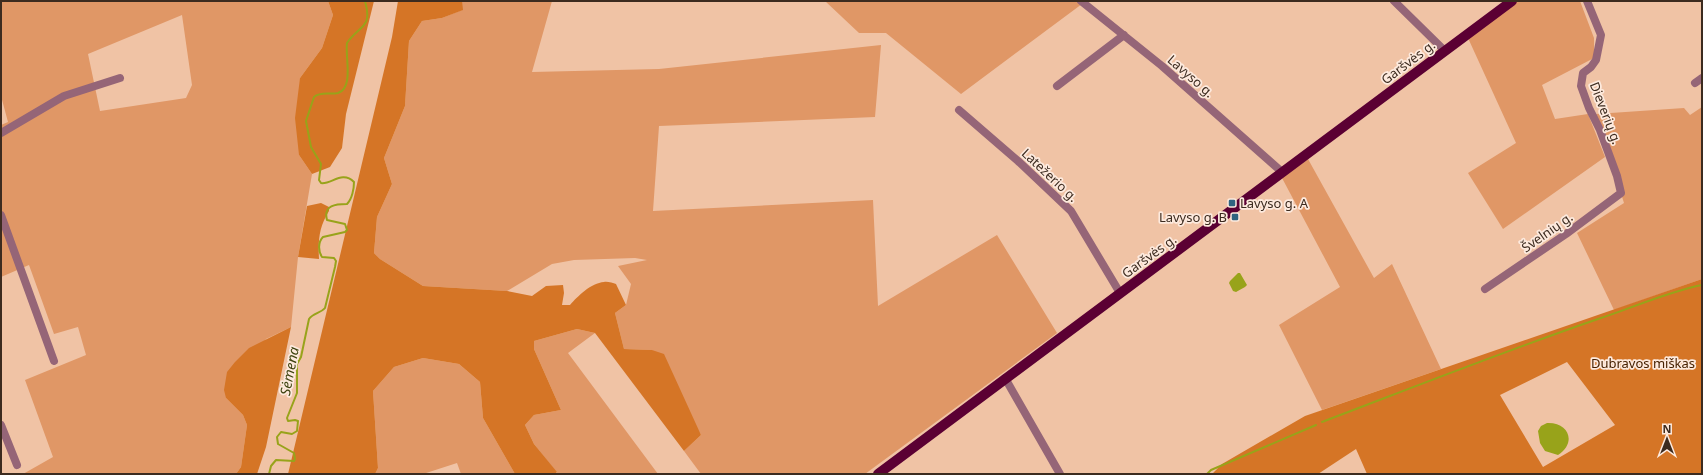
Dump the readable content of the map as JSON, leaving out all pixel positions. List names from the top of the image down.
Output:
{
  "streets": {
    "main road": ["Garšvės g."],
    "street": [
      "Lavyso g.",
      "Dieverių g.",
      "Latežerio g.",
      "Švelnių g."
    ]
  },
  "crossings": [
    ["Garšvės g.", "Lavyso g."],
    ["Garšvės g.", "Latežerio g."],
    ["Dieverių g.", "Švelnių g."]
  ],
  "water": ["Sėmena"],
  "parks": ["Dubravos miškas"],
  "places": {
    "transit": ["Lavyso g. A", "Lavyso g. B"]
  },
  "north": "top"
}
